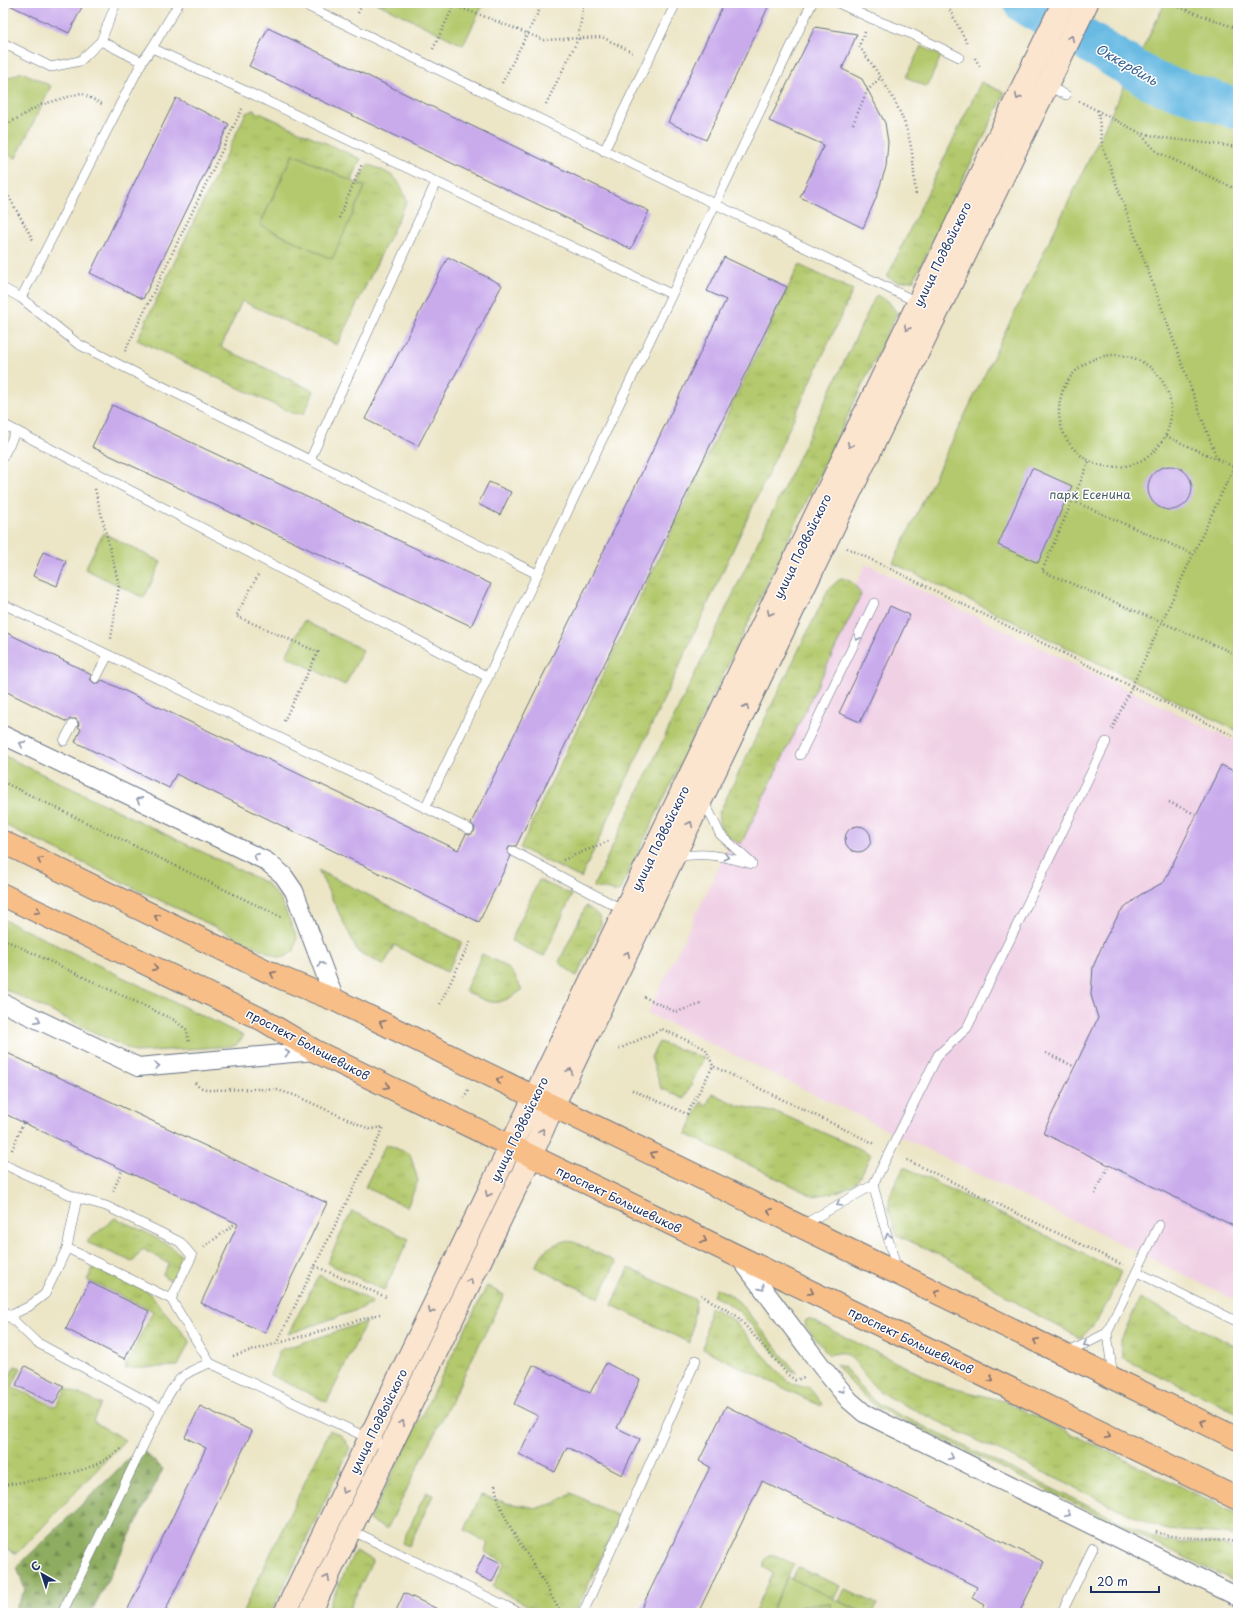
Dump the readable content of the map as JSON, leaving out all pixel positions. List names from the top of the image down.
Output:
{
  "streets": {
    "main road": ["проспект Большевиков"],
    "street": ["улица Подвойского"]
  },
  "crossings": [
    ["улица Подвойского", "проспект Большевиков"]
  ],
  "water": ["Оккервиль"],
  "parks": ["парк Есенина"],
  "scale_bar": "20 m",
  "north": "top left"
}
